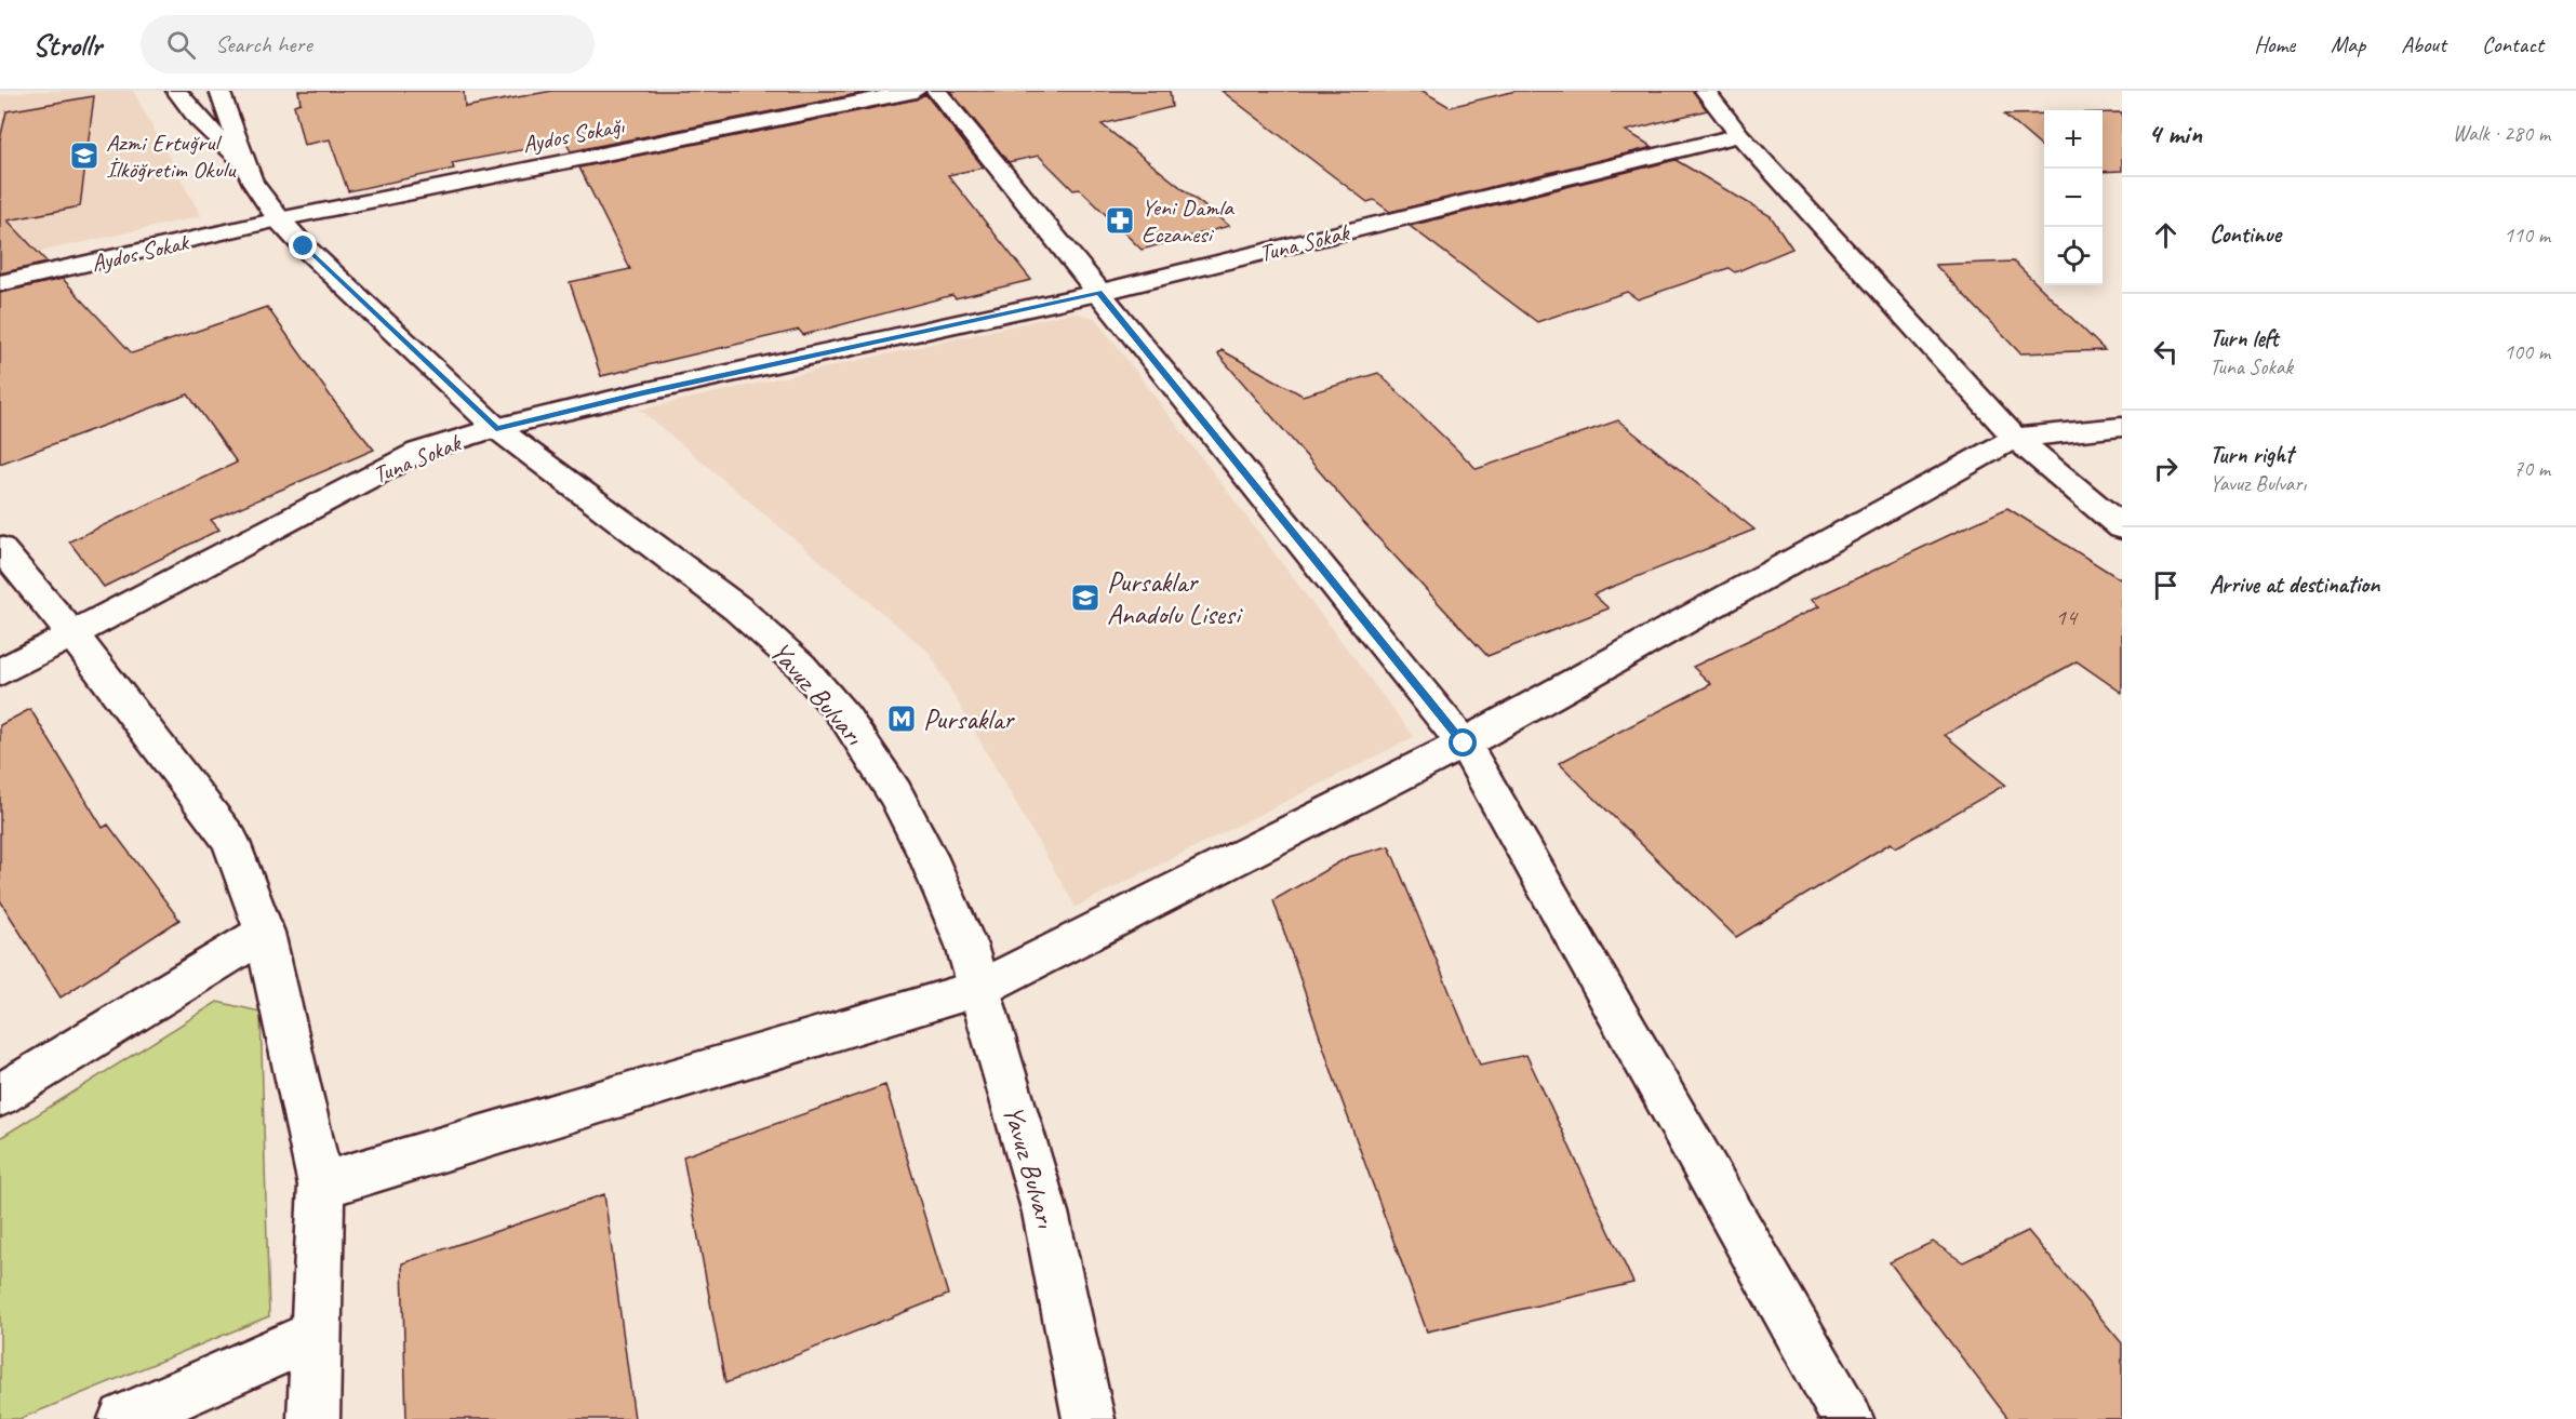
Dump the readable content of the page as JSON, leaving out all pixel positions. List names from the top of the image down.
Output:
{
  "streets": {
    "street": [
      "Aydos Sokağı",
      "Tuna Sokak",
      "Aydos Sokak",
      "Yavuz Bulvarı"
    ]
  },
  "crossings": [
    ["Aydos Sokağı", "Aydos Sokak"],
    ["Aydos Sokağı", "Yavuz Bulvarı"],
    ["Tuna Sokak", "Yavuz Bulvarı"],
    ["Aydos Sokak", "Yavuz Bulvarı"]
  ],
  "places": {
    "school or university": ["Azmi Ertuğrul İlköğretim Okulu", "Pursaklar Anadolu Lisesi"],
    "pharmacy": ["Yeni Damla Eczanesi"],
    "metro station": ["Pursaklar"]
  },
  "house_numbers": ["14"],
  "page": {
    "header": "Strollr",
    "search": "Search here",
    "nav": [
      "Home",
      "Map",
      "About",
      "Contact"
    ],
    "heading": ["4 min", "Walk · 280 m"],
    "map_buttons": ["+", "−"],
    "list": [
      ["Continue", "110 m"],
      ["Turn left", "Tuna Sokak", "100 m"],
      ["Turn right", "Yavuz Bulvarı", "70 m"],
      "Arrive at destination"
    ]
  }
}
